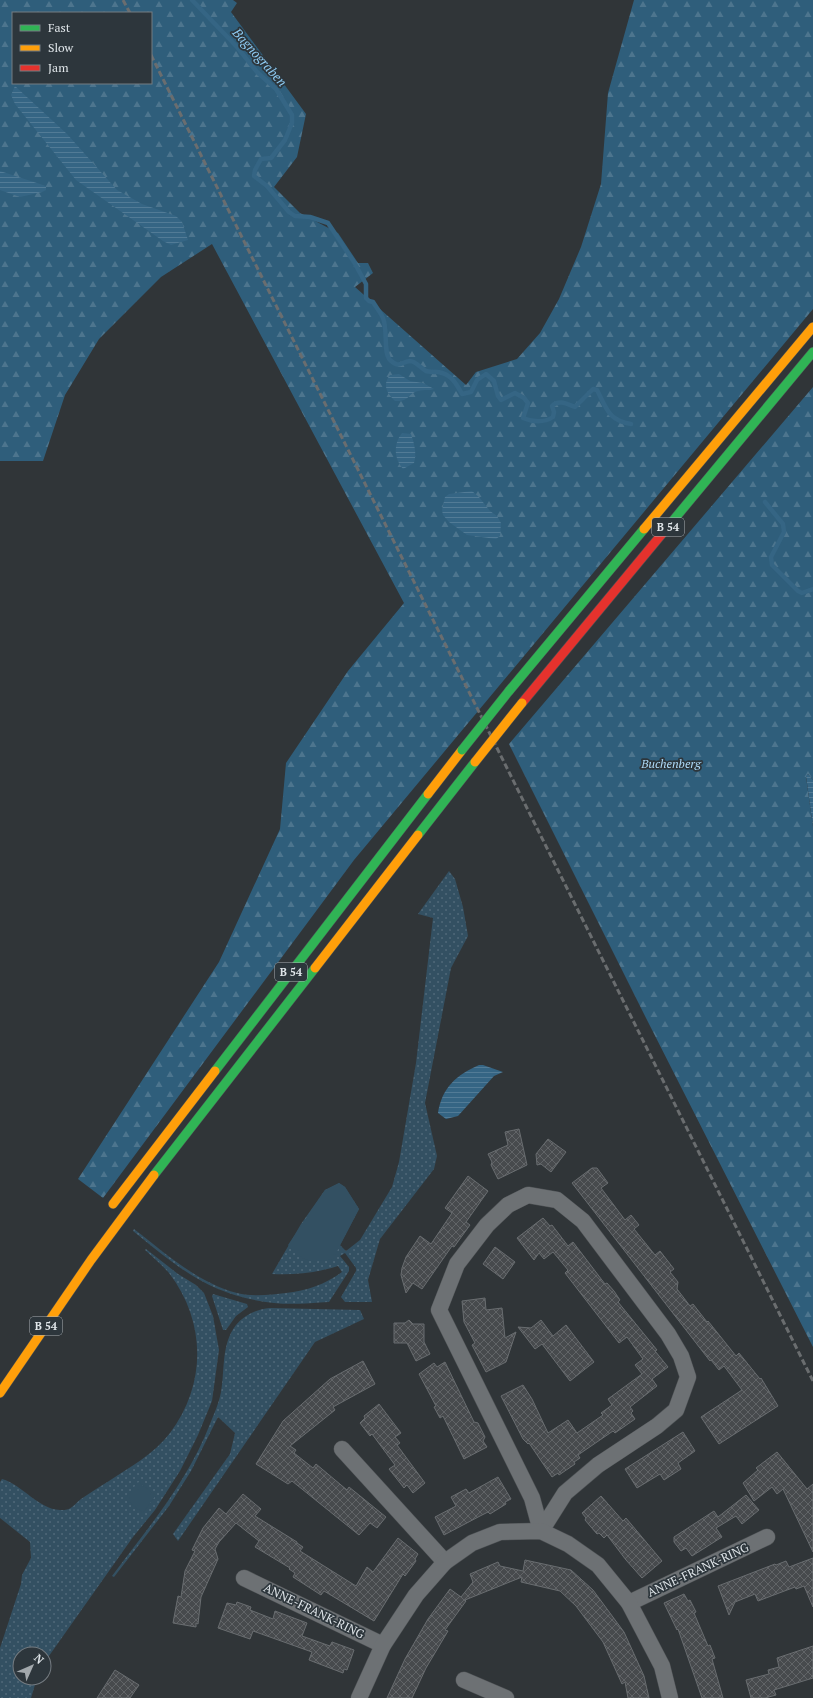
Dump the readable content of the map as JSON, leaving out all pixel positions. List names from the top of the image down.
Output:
{
  "streets": {
    "highway": ["B 54"],
    "street": ["ANNE-FRANK-RING"]
  },
  "water": ["Bagnograben"],
  "parks": ["Buchenberg"],
  "legend": ["Fast", "Slow", "Jam"],
  "north": "top right"
}
